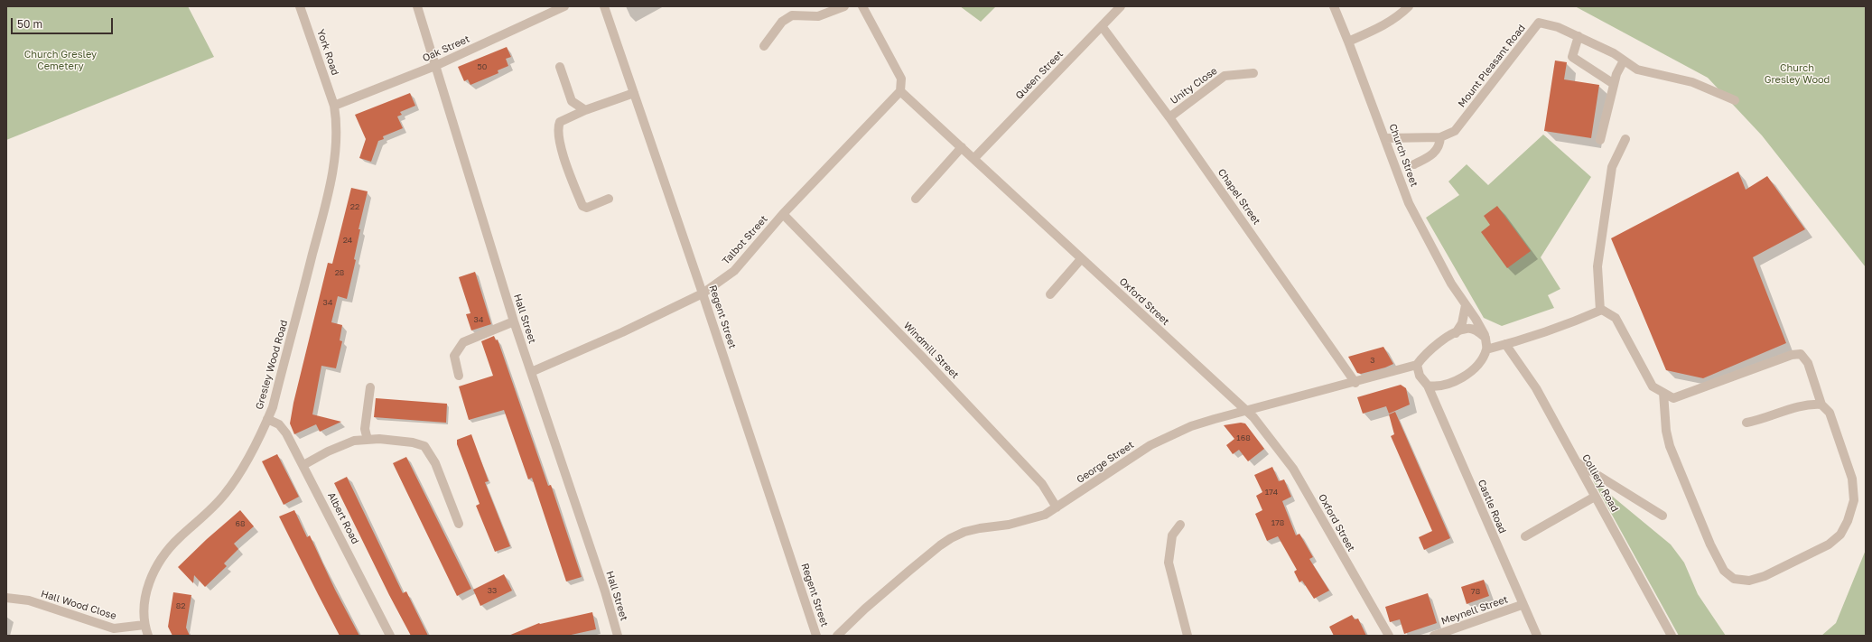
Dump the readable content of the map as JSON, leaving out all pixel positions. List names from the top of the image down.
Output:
{
  "streets": {
    "street": [
      "Oak Street",
      "York Road",
      "Mount Pleasant Road",
      "Queen Street",
      "Unity Close",
      "Church Street",
      "Chapel Street",
      "Talbot Street",
      "Oxford Street",
      "Regent Street",
      "Hall Street",
      "Windmill Street",
      "Gresley Wood Road",
      "George Street",
      "Colliery Road",
      "Castle Road",
      "Albert Road",
      "Hall Wood Close",
      "Meynell Street"
    ]
  },
  "crossings": [
    ["Oak Street", "York Road"],
    ["Oak Street", "Hall Street"],
    ["Oak Street", "Gresley Wood Road"],
    ["York Road", "Gresley Wood Road"],
    ["Mount Pleasant Road", "Church Street"],
    ["Queen Street", "Chapel Street"],
    ["Queen Street", "Oxford Street"],
    ["Unity Close", "Chapel Street"],
    ["Chapel Street", "George Street"],
    ["Talbot Street", "Oxford Street"],
    ["Talbot Street", "Regent Street"],
    ["Talbot Street", "Hall Street"],
    ["Talbot Street", "Windmill Street"],
    ["Oxford Street", "George Street"],
    ["Windmill Street", "George Street"],
    ["Gresley Wood Road", "Albert Road"],
    ["Gresley Wood Road", "Hall Wood Close"],
    ["George Street", "Castle Road"],
    ["Castle Road", "Meynell Street"]
  ],
  "parks": ["Church Gresley Cemetery", "Church Gresley Wood"],
  "house_numbers": [
    "50",
    "22",
    "24",
    "28",
    "34",
    "34",
    "3",
    "168",
    "174",
    "178",
    "68",
    "33",
    "78",
    "82"
  ],
  "scale_bar": "50 m"
}
